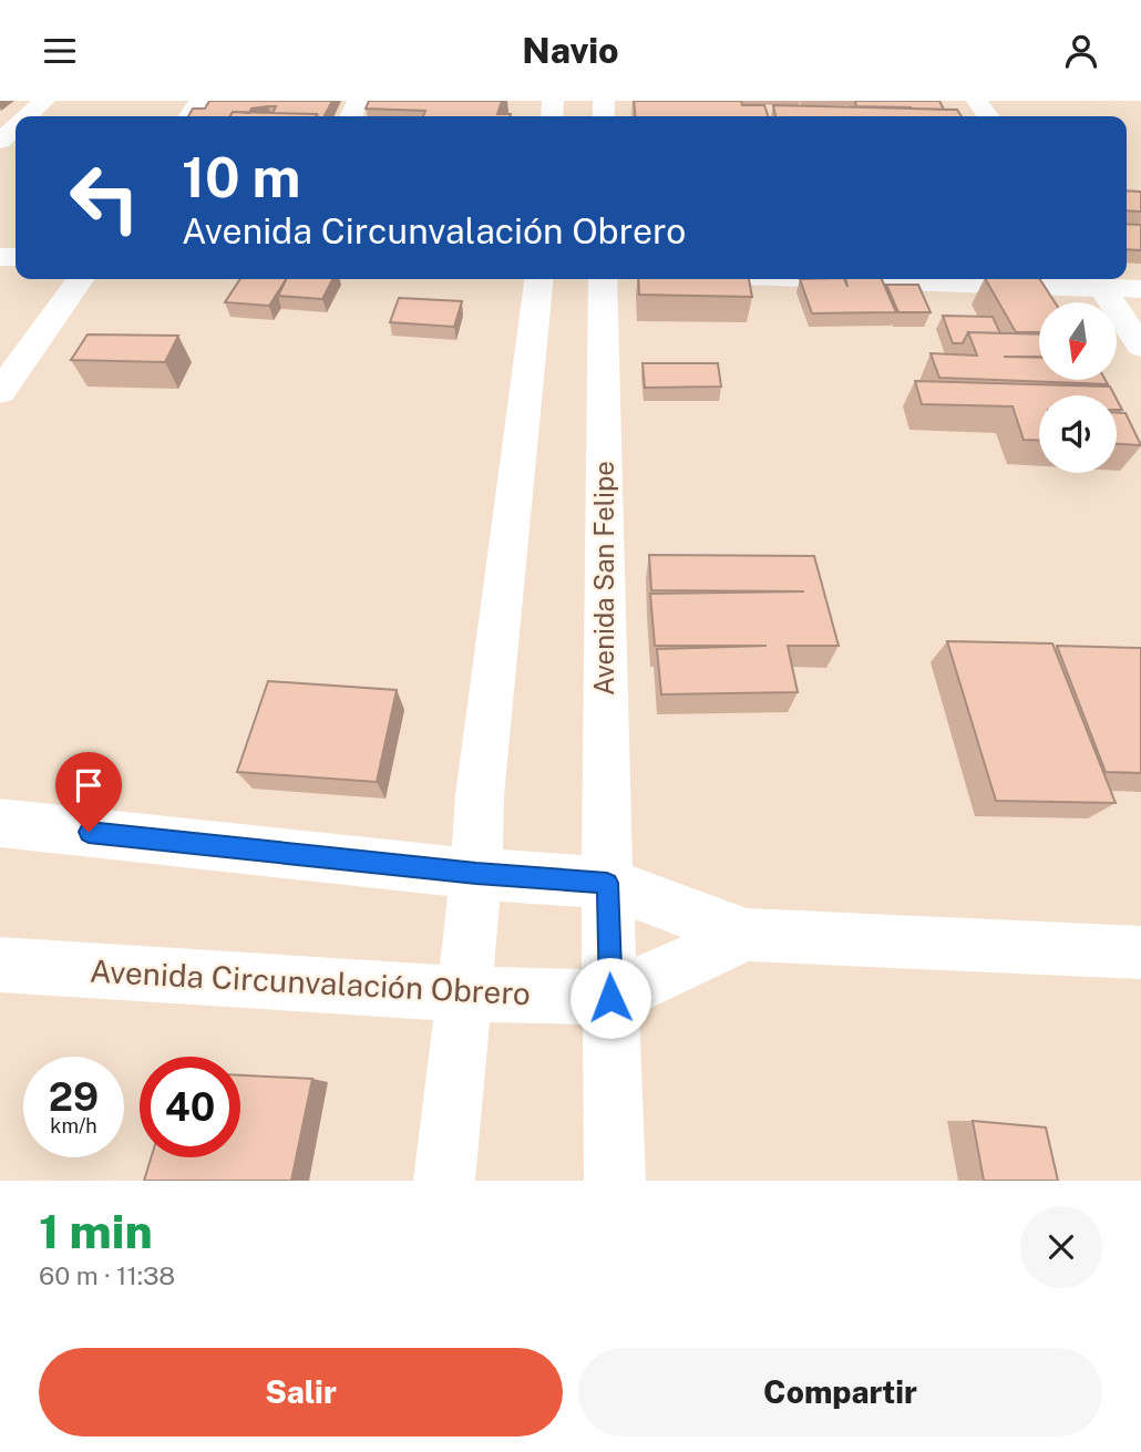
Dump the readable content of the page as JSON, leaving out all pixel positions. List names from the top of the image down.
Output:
{
  "streets": {
    "street": ["Avenida San Felipe", "Avenida Circunvalación Obrero"]
  },
  "crossings": [
    ["Avenida San Felipe", "Avenida Circunvalación Obrero"]
  ],
  "north": "bottom",
  "page": {
    "header": "Navio",
    "turn": ["10 m", "Avenida Circunvalación Obrero"],
    "speed": "29 km/h",
    "limit": "40",
    "heading": ["1 min", "60 m · 11:38"],
    "buttons": ["Salir", "Compartir"]
  }
}
